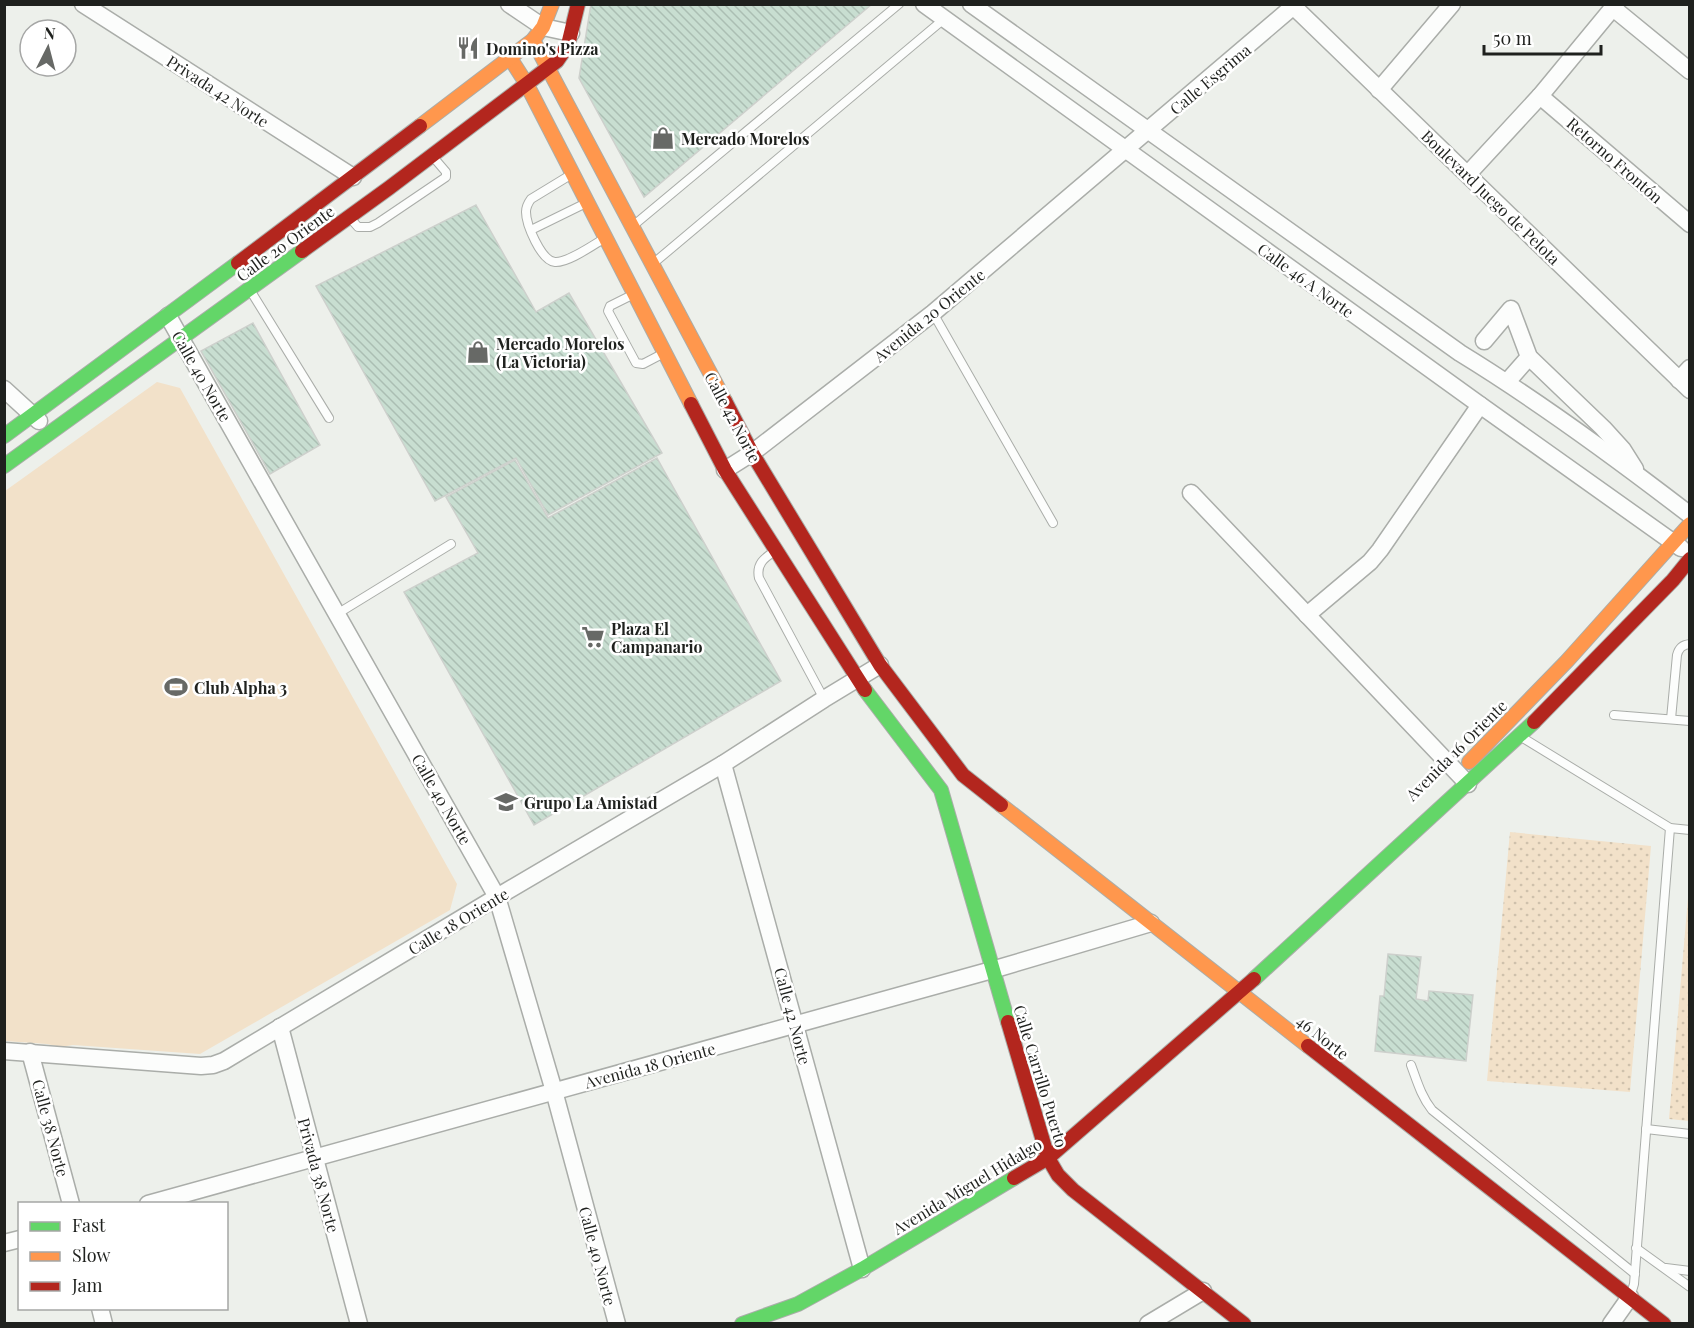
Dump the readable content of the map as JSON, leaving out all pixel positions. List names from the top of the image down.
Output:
{
  "streets": {
    "main road": [
      "Calle 20 Oriente",
      "Calle 42 Norte",
      "Avenida 16 Oriente",
      "46 Norte",
      "Calle Carrillo Puerto",
      "Avenida Miguel Hidalgo"
    ],
    "street": [
      "Calle Esgrima",
      "Privada 42 Norte",
      "Retorno Frontón",
      "Boulevard Juego de Pelota",
      "Calle 46 A Norte",
      "Avenida 20 Oriente",
      "Calle 40 Norte",
      "Calle 18 Oriente",
      "Avenida 18 Oriente",
      "Calle 38 Norte",
      "Privada 38 Norte"
    ]
  },
  "crossings": [
    ["Calle Esgrima", "Boulevard Juego de Pelota"],
    ["Calle Esgrima", "Calle 46 A Norte"],
    ["Calle Esgrima", "Avenida 20 Oriente"],
    ["Privada 42 Norte", "Calle 20 Oriente"],
    ["Calle 20 Oriente", "Calle 40 Norte"],
    ["Calle 20 Oriente", "Calle 42 Norte"],
    ["Calle 46 A Norte", "Avenida 20 Oriente"],
    ["Calle 46 A Norte", "Avenida 16 Oriente"],
    ["Avenida 20 Oriente", "Calle 42 Norte"],
    ["Calle 40 Norte", "Calle 18 Oriente"],
    ["Calle 40 Norte", "Avenida 18 Oriente"],
    ["Calle 42 Norte", "Calle 18 Oriente"],
    ["Calle 42 Norte", "46 Norte"],
    ["Calle 42 Norte", "Avenida 18 Oriente"],
    ["Calle 42 Norte", "Calle Carrillo Puerto"],
    ["Calle 42 Norte", "Avenida Miguel Hidalgo"],
    ["Avenida 16 Oriente", "46 Norte"],
    ["Avenida 16 Oriente", "Avenida Miguel Hidalgo"],
    ["Calle 18 Oriente", "Calle 38 Norte"],
    ["Calle 18 Oriente", "Privada 38 Norte"],
    ["46 Norte", "Avenida 18 Oriente"],
    ["46 Norte", "Avenida Miguel Hidalgo"],
    ["Avenida 18 Oriente", "Calle Carrillo Puerto"],
    ["Avenida 18 Oriente", "Privada 38 Norte"],
    ["Calle Carrillo Puerto", "Avenida Miguel Hidalgo"]
  ],
  "places": {
    "restaurant": ["Domino's Pizza"],
    "shop": ["Mercado Morelos", "Mercado Morelos (La Victoria)"],
    "supermarket": ["Plaza El Campanario"],
    "sports": ["Club Alpha 3"],
    "school or university": ["Grupo La Amistad"]
  },
  "legend": ["Fast", "Slow", "Jam"],
  "scale_bar": "50 m",
  "north": "top"
}
